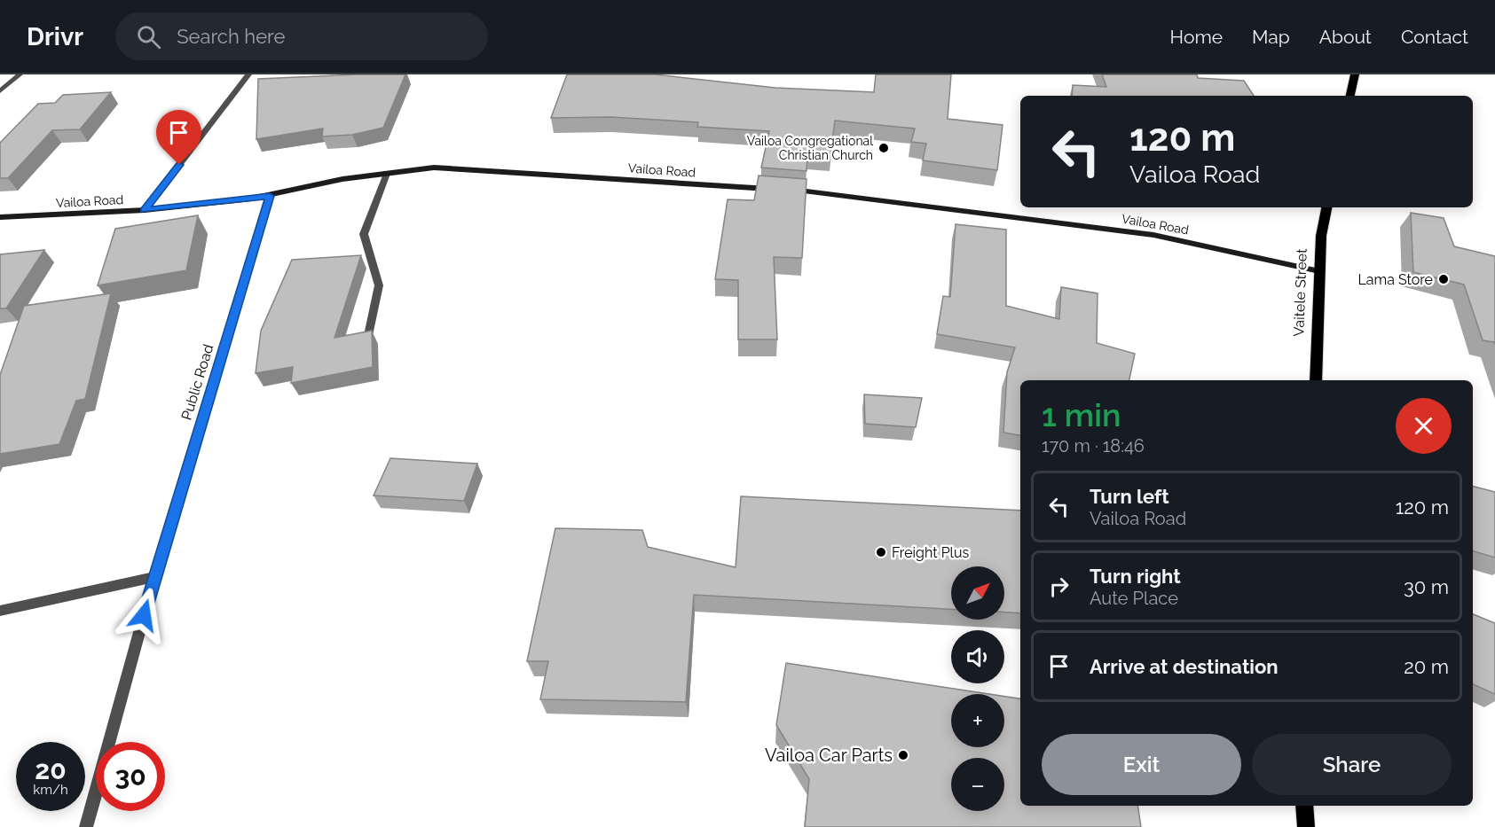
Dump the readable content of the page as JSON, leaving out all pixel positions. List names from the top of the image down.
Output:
{
  "streets": {
    "main road": ["Vailoa Road", "Vaitele Street"],
    "street": ["Public Road"]
  },
  "crossings": [
    ["Vailoa Road", "Vaitele Street"],
    ["Vailoa Road", "Public Road"]
  ],
  "places": [
    "Vailoa Congregational Christian Church",
    "Lama Store",
    "Freight Plus",
    "Vailoa Car Parts"
  ],
  "north": "top right",
  "page": {
    "header": "Drivr",
    "search": "Search here",
    "nav": [
      "Home",
      "Map",
      "About",
      "Contact"
    ],
    "turn": ["120 m", "Vailoa Road"],
    "heading": ["1 min", "170 m · 18:46"],
    "list": [
      {
        "name": "Turn left",
        "note": "Vailoa Road",
        "value": "120 m"
      },
      {
        "name": "Turn right",
        "note": "Aute Place",
        "value": "30 m"
      },
      {
        "name": "Arrive at destination",
        "value": "20 m"
      }
    ],
    "map_buttons": ["+", "−"],
    "buttons": ["Exit", "Share"],
    "speed": "20 km/h",
    "limit": "30"
  }
}
